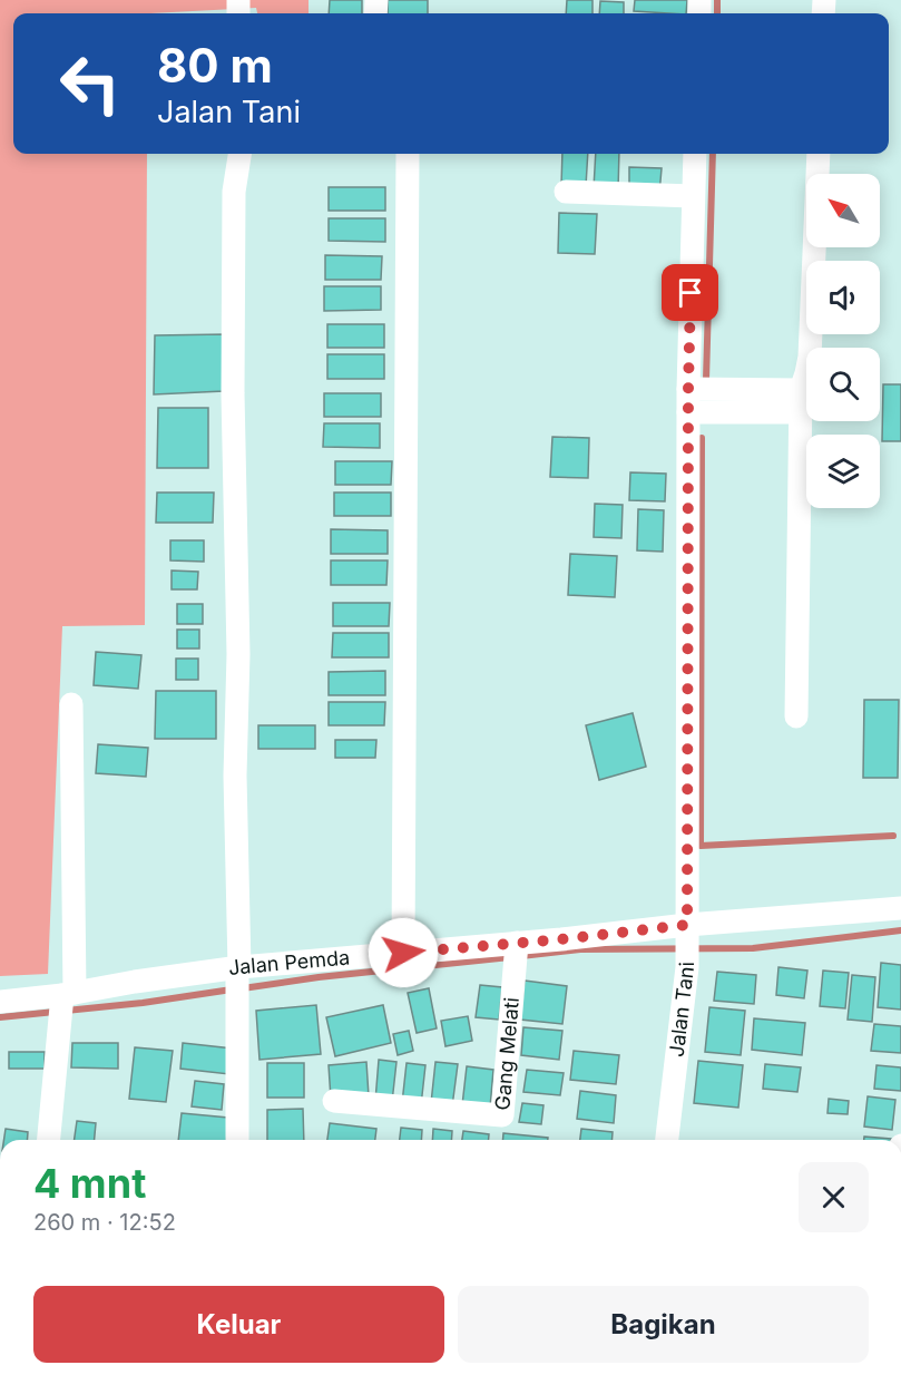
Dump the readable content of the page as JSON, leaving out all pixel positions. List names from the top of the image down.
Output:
{
  "streets": {
    "street": ["Jalan Pemda", "Jalan Tani", "Gang Melati"]
  },
  "crossings": [
    ["Jalan Pemda", "Jalan Tani"],
    ["Jalan Pemda", "Gang Melati"]
  ],
  "north": "top left",
  "page": {
    "turn": ["80 m", "Jalan Tani"],
    "heading": ["4 mnt", "260 m · 12:52"],
    "buttons": ["Keluar", "Bagikan"]
  }
}
